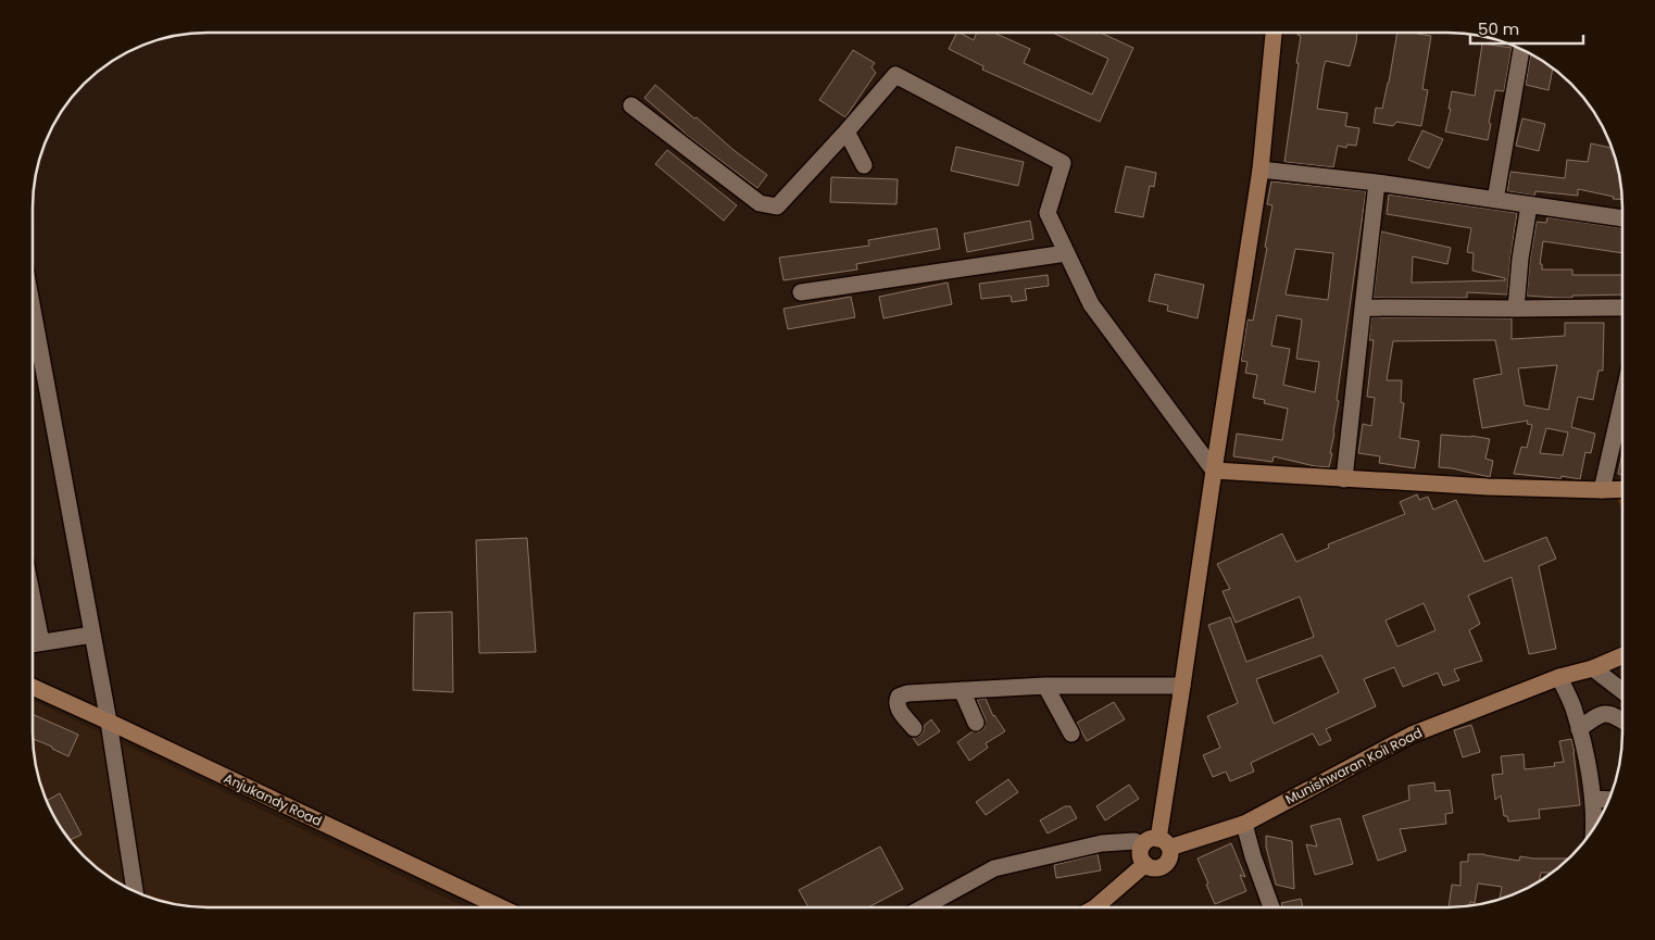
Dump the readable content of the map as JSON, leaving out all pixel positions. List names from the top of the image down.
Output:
{
  "streets": {
    "street": ["Munishwaran Koil Road", "Anjukandy Road"]
  },
  "scale_bar": "50 m"
}
